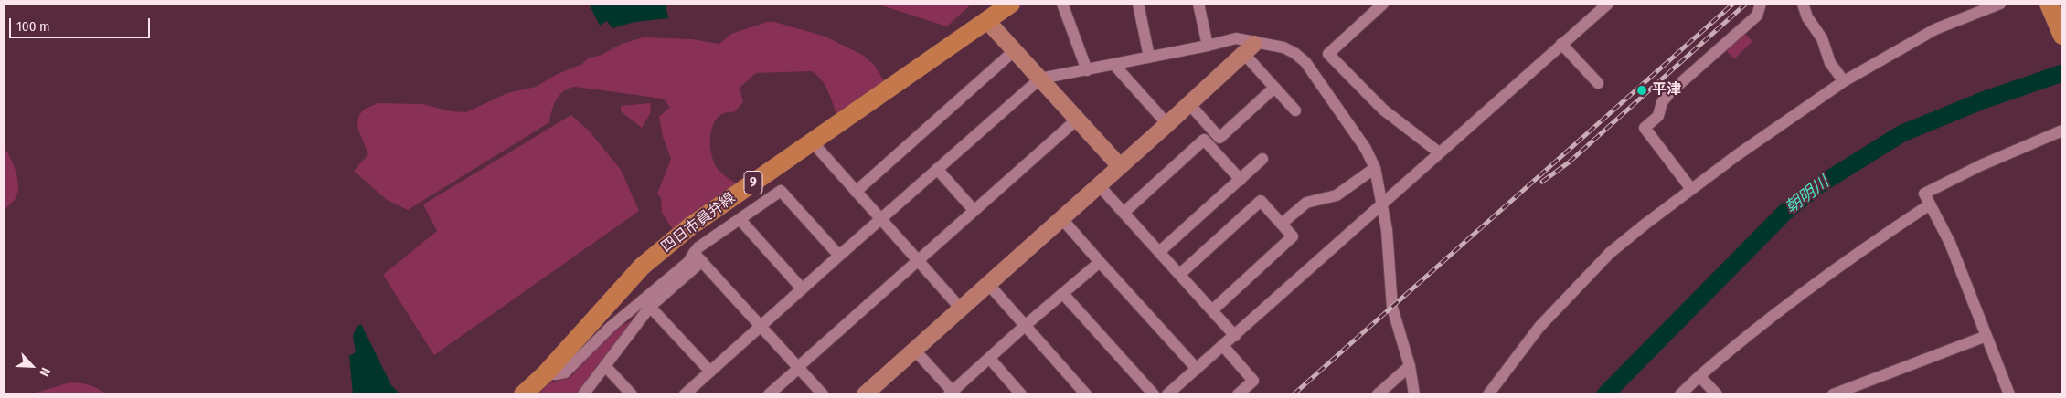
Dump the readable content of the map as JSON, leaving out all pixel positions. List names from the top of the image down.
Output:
{
  "streets": {
    "main road": ["9", "四日市員弁線"]
  },
  "water": ["朝明川"],
  "places": ["平津"],
  "scale_bar": "100 m",
  "north": "bottom right"
}
